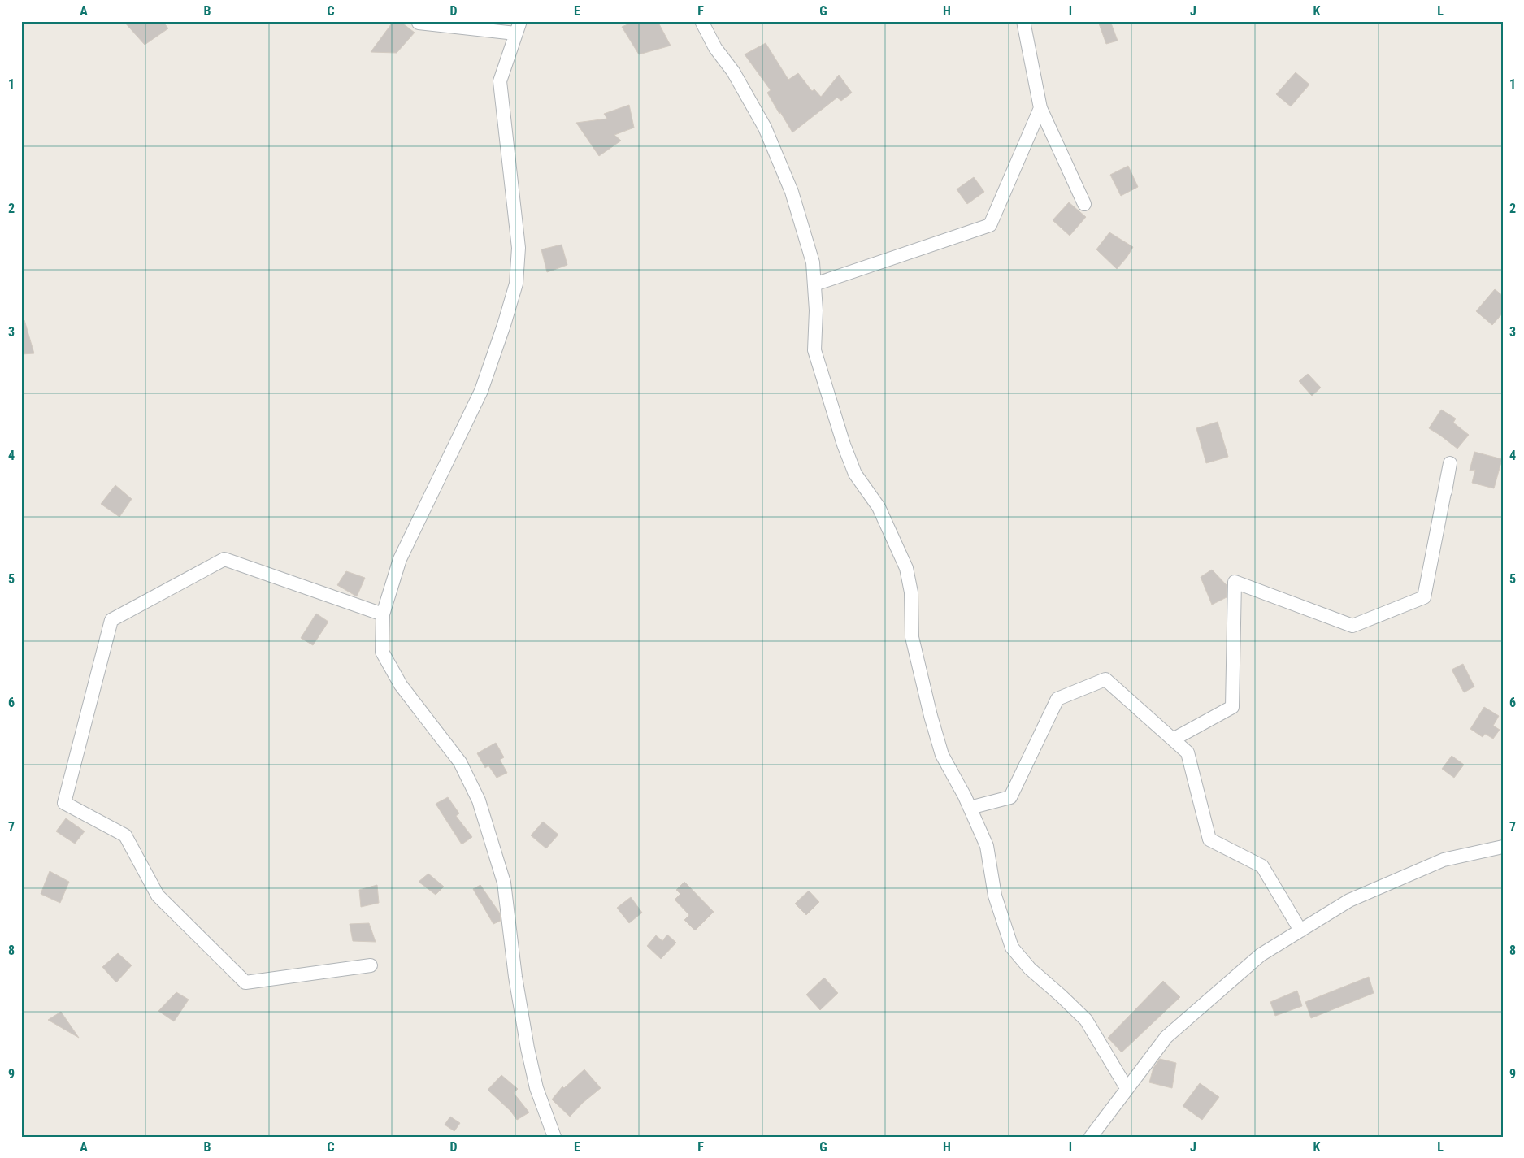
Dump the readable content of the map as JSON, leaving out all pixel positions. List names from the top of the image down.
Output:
{
  "grid": {
    "columns": [
      "A",
      "B",
      "C",
      "D",
      "E",
      "F",
      "G",
      "H",
      "I",
      "J",
      "K",
      "L"
    ],
    "rows": [
      "1",
      "2",
      "3",
      "4",
      "5",
      "6",
      "7",
      "8",
      "9"
    ]
  }
}
